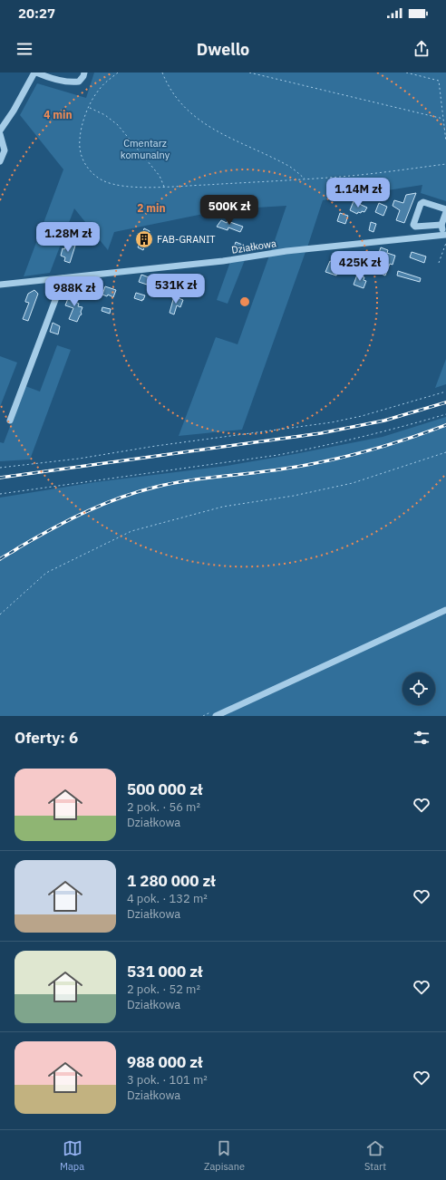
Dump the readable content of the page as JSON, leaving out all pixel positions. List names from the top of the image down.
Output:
{
  "streets": {
    "street": ["Działkowa"]
  },
  "parks": ["Cmentarz komunalny"],
  "places": {
    "building": ["FAB-GRANIT"]
  },
  "page": {
    "status": "20:27",
    "header": "Dwello",
    "price": [
      "1.14M zł",
      "500K zł",
      "1.28M zł",
      "425K zł",
      "531K zł",
      "988K zł"
    ],
    "heading": "Oferty: 6",
    "list": [
      {
        "name": "500 000 zł",
        "note": "2 pok. · 56 m² · Działkowa"
      },
      {
        "name": "1 280 000 zł",
        "note": "4 pok. · 132 m² · Działkowa"
      },
      {
        "name": "531 000 zł",
        "note": "2 pok. · 52 m² · Działkowa"
      },
      {
        "name": "988 000 zł",
        "note": "3 pok. · 101 m² · Działkowa"
      }
    ],
    "tabs": ["Mapa", "Zapisane", "Start"]
  },
  "rings": ["4 min", "2 min"]
}
